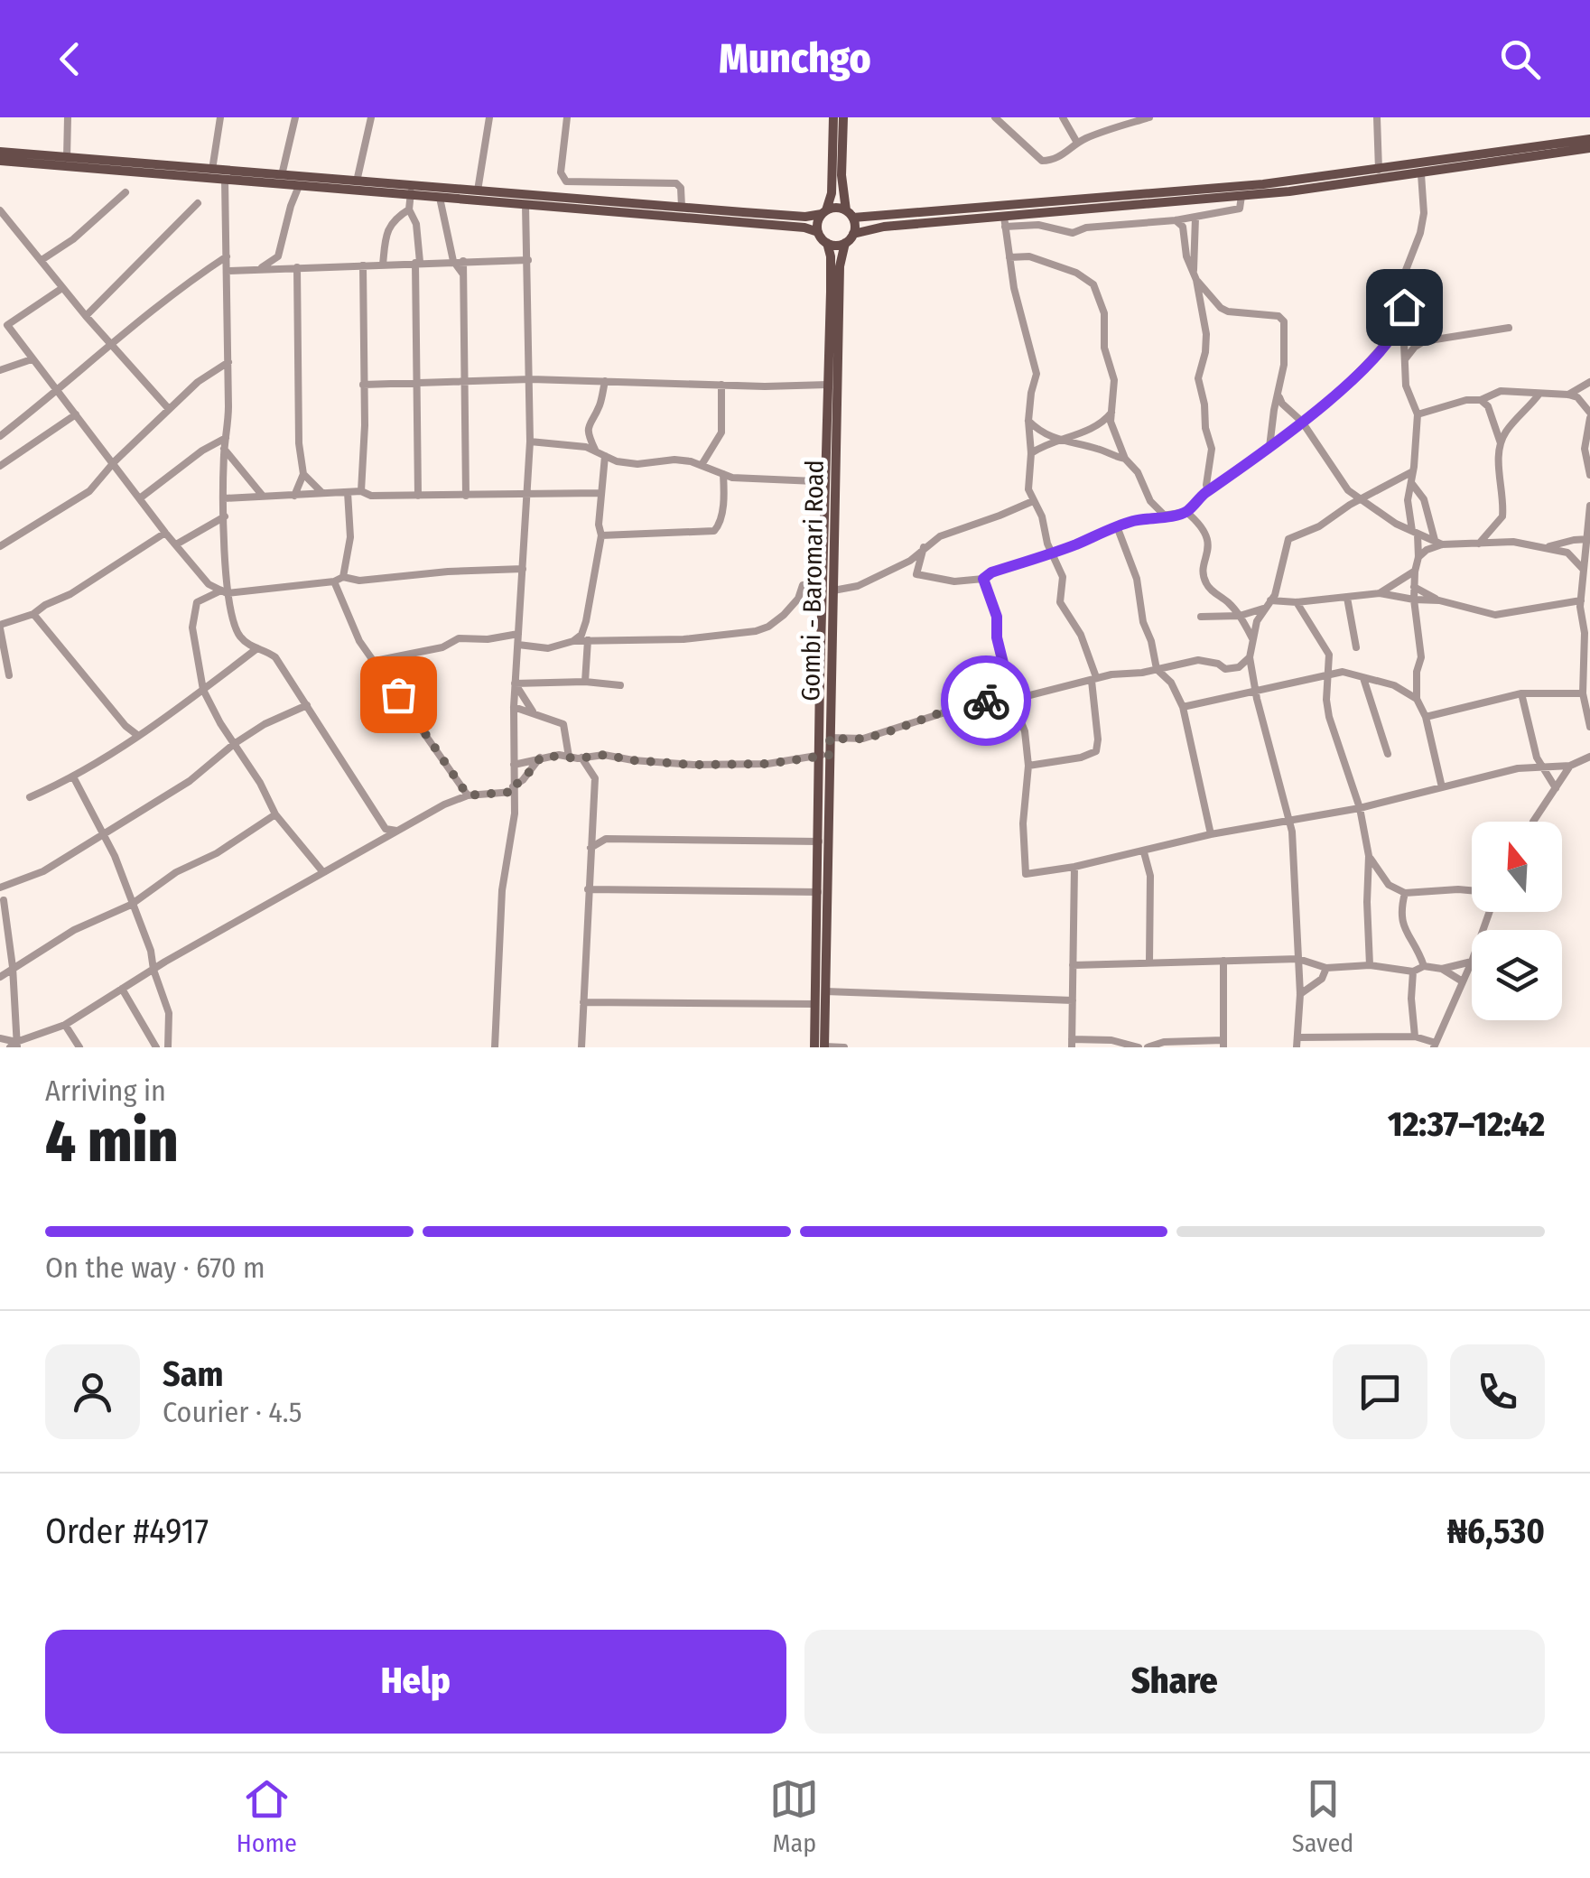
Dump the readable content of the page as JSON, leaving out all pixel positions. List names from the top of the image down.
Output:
{
  "streets": {
    "main road": ["Gombi - Baromari Road"]
  },
  "north": "top",
  "page": {
    "header": "Munchgo",
    "heading": ["4 min", "Arriving in", "12:37–12:42"],
    "panel": [
      "Sam",
      "Courier · 4.5",
      "Order #4917",
      "₦6,530"
    ],
    "bar": "On the way · 670 m",
    "buttons": ["Help", "Share"],
    "tabs": ["Home", "Map", "Saved"]
  }
}
